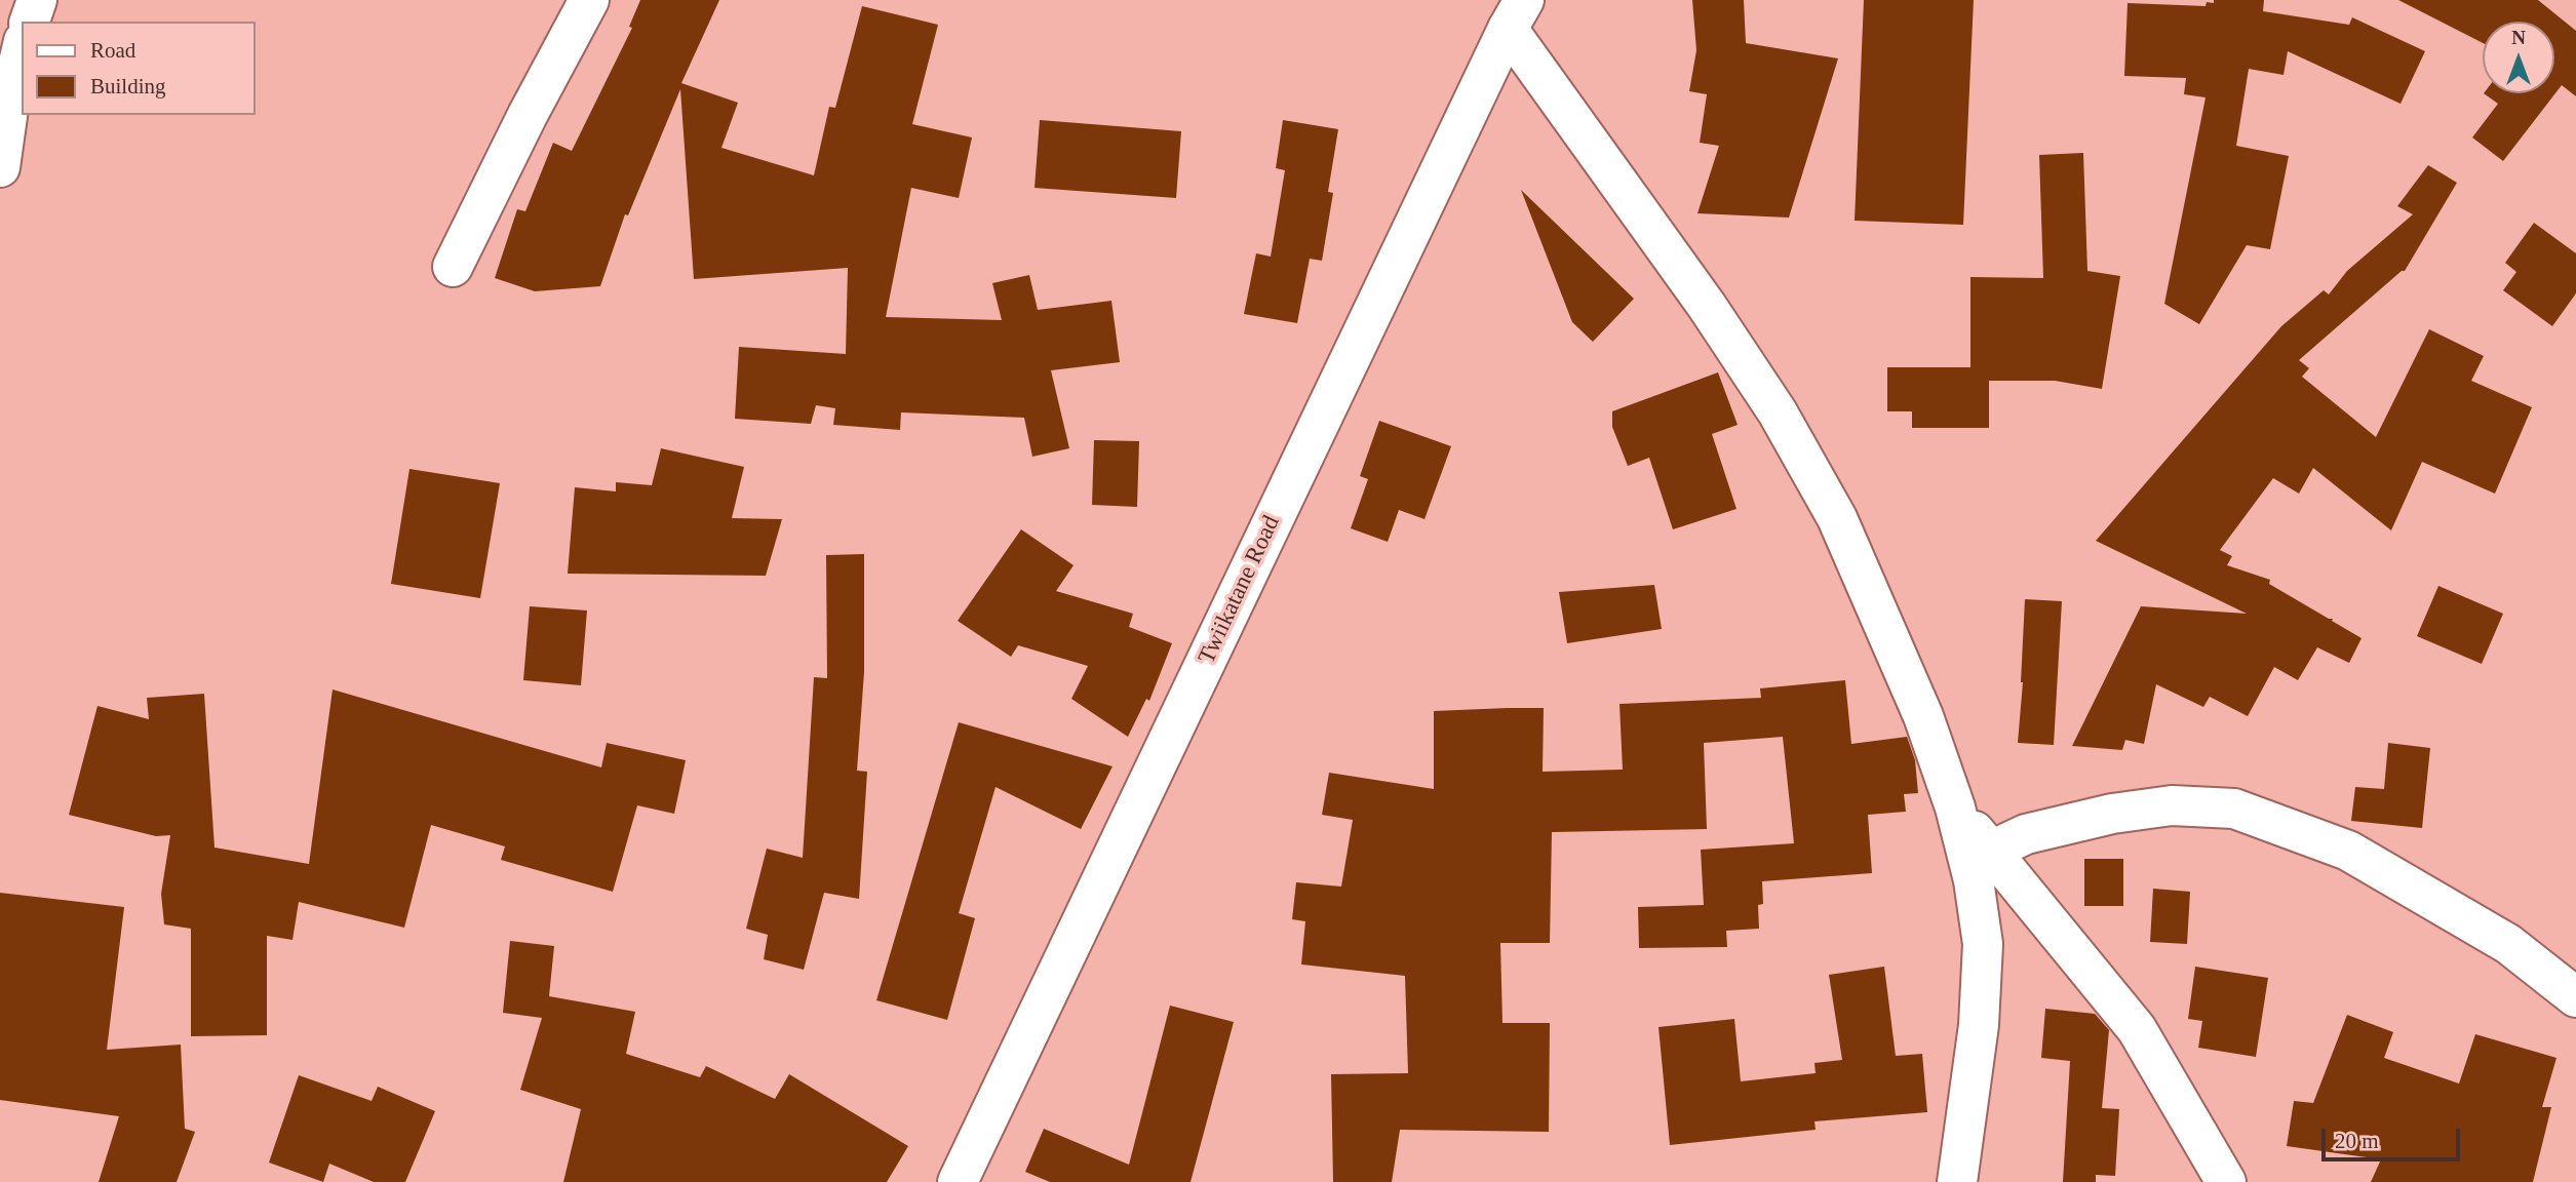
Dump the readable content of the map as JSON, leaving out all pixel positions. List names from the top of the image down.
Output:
{
  "streets": {
    "street": ["Twiikatane Road"]
  },
  "legend": ["Road", "Building"],
  "scale_bar": "20 m",
  "north": "top"
}
